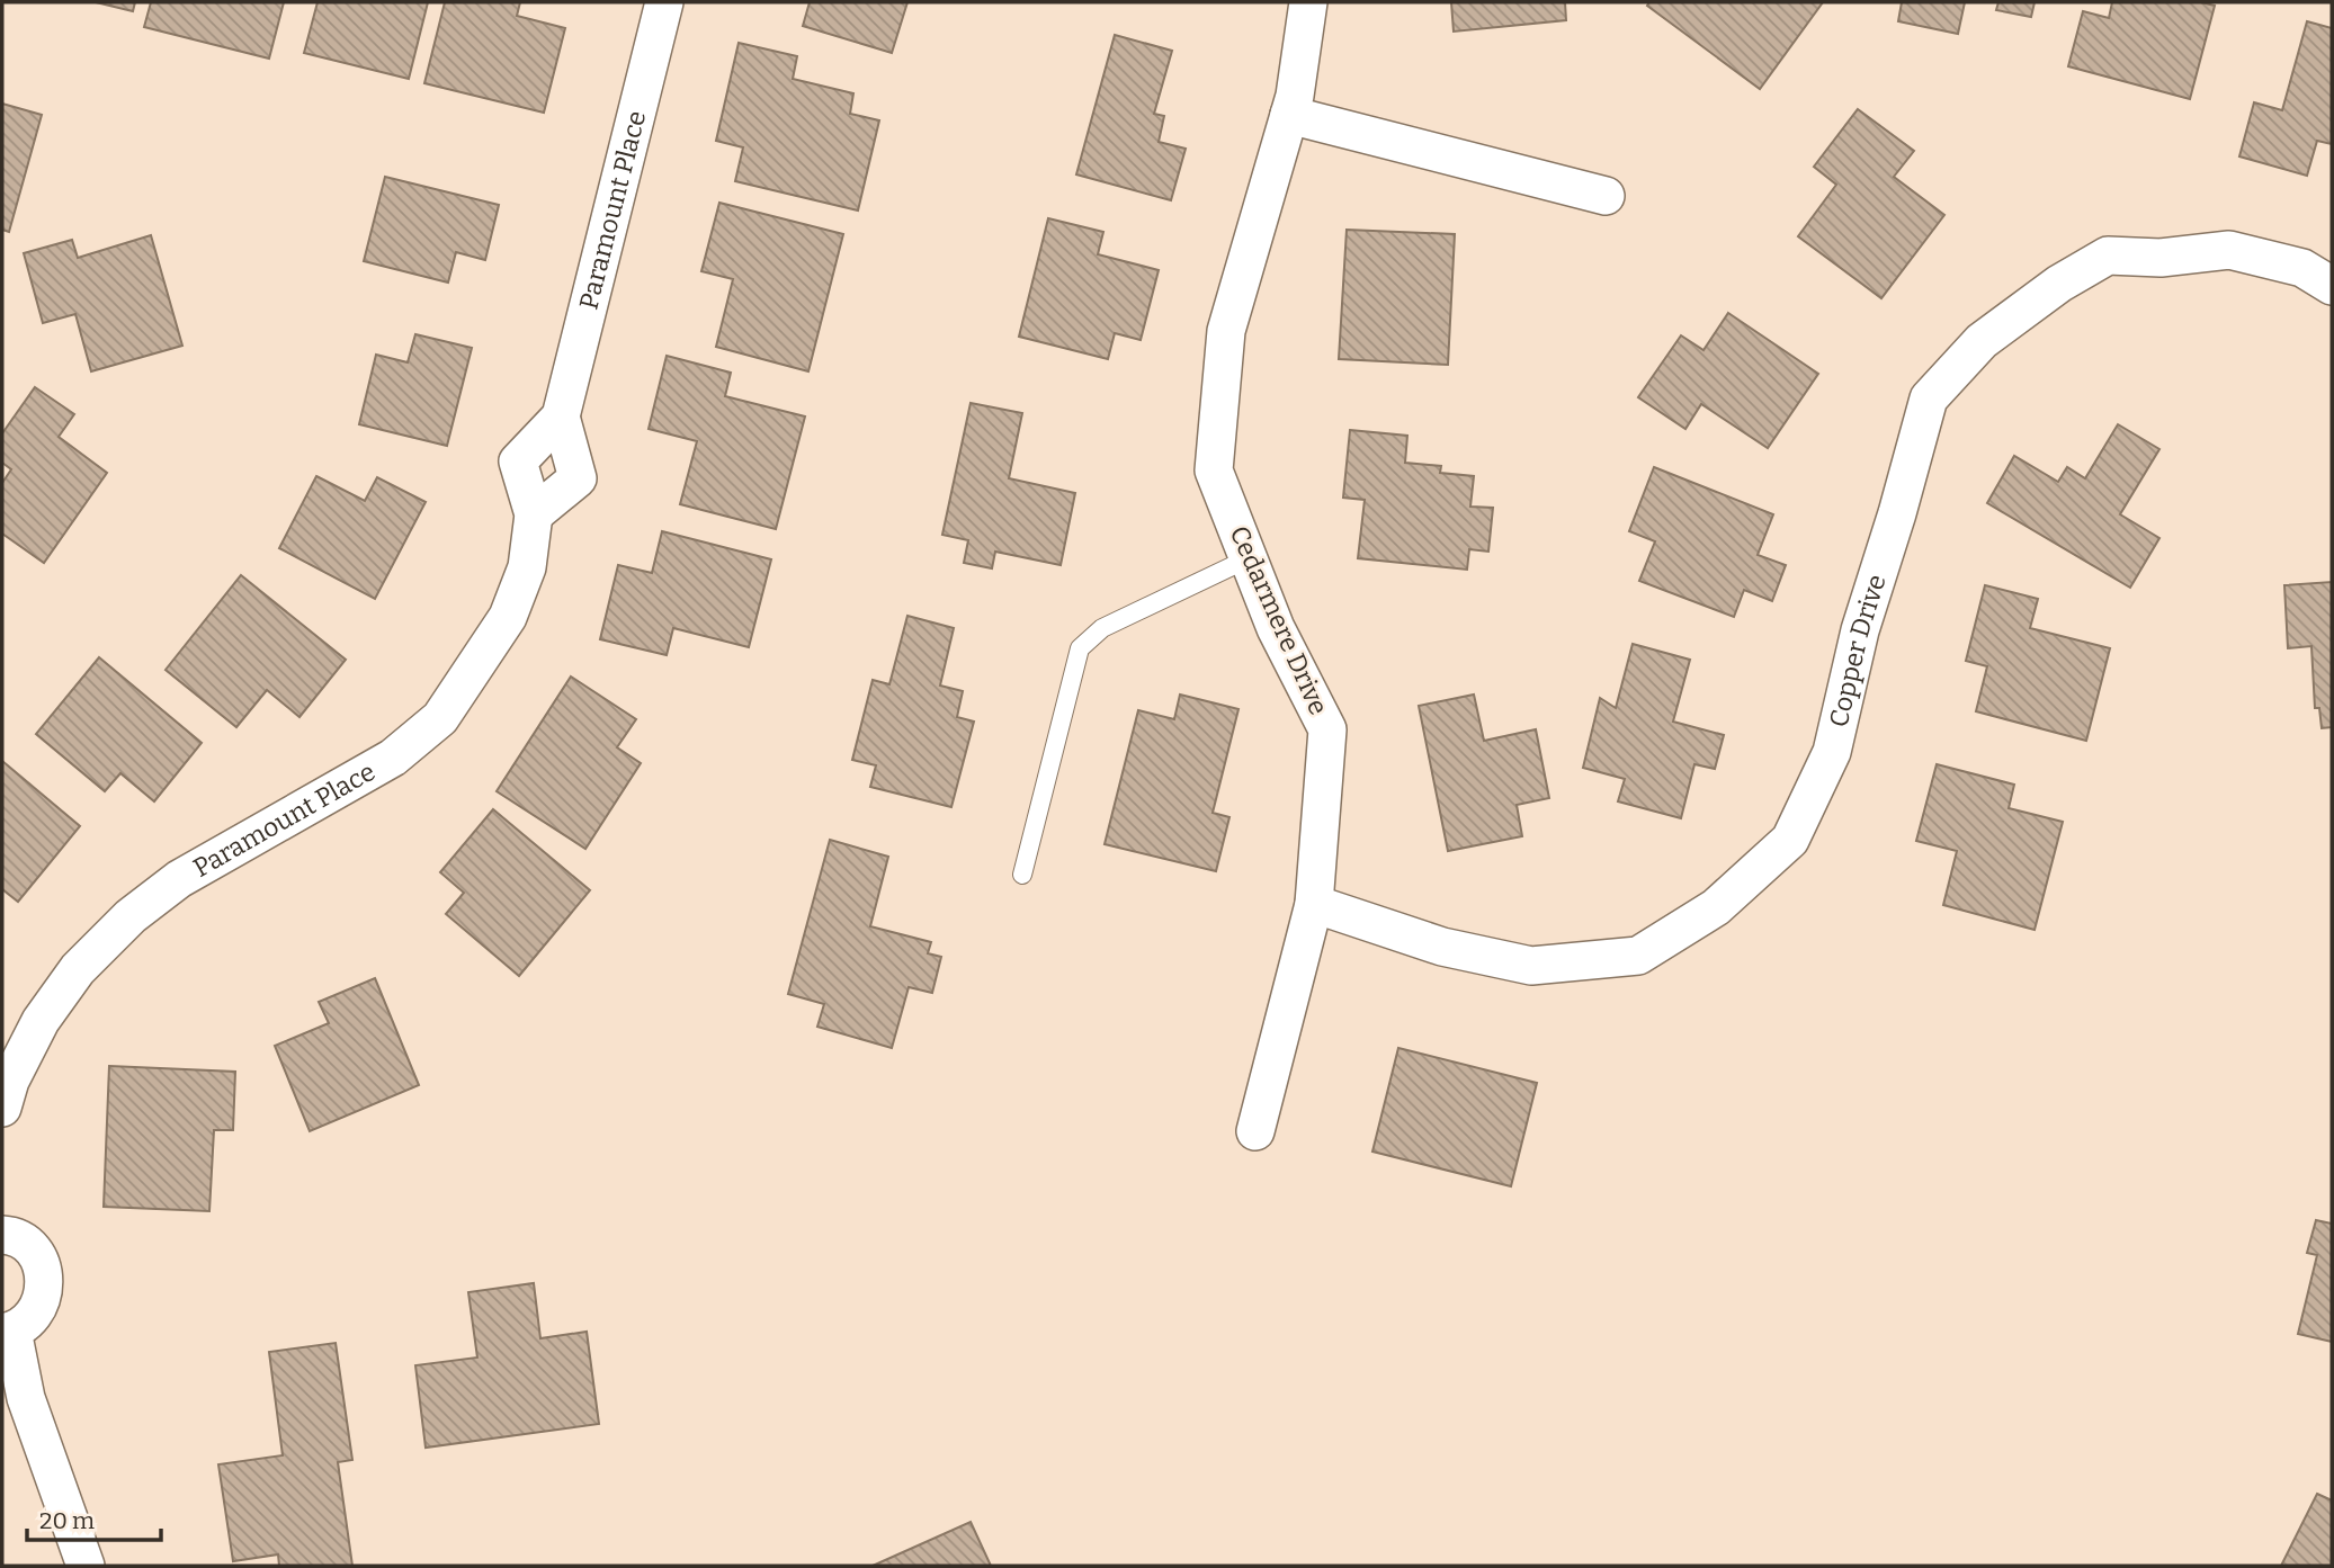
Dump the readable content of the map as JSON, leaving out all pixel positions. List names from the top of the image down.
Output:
{
  "streets": {
    "street": ["Paramount Place", "Cedarmere Drive", "Copper Drive"]
  },
  "crossings": [
    ["Cedarmere Drive", "Copper Drive"]
  ],
  "scale_bar": "20 m"
}
